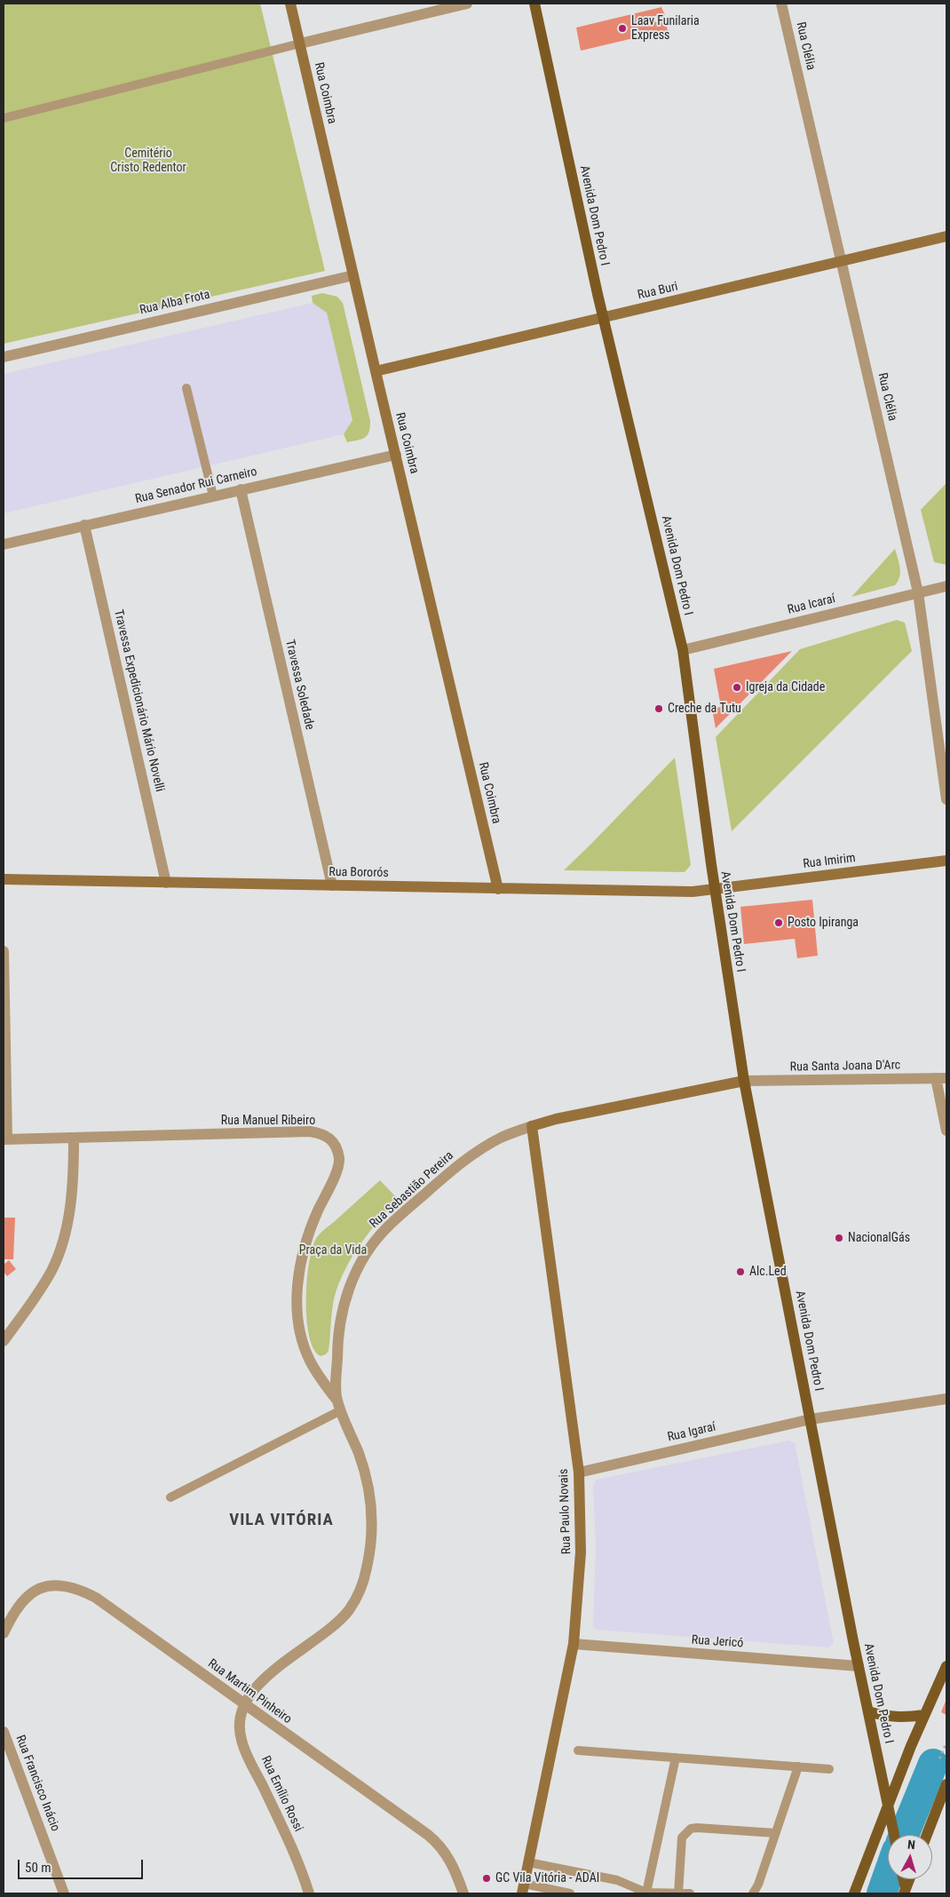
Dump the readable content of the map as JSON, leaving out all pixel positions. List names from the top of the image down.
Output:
{
  "streets": {
    "main road": ["Avenida Dom Pedro I"],
    "street": [
      "Rua Clélia",
      "Rua Coimbra",
      "Rua Buri",
      "Rua Alba Frota",
      "Rua Senador Rui Carneiro",
      "Rua Icaraí",
      "Travessa Soledade",
      "Travessa Expedicionário Mário Novelli",
      "Rua Imirim",
      "Rua Bororós",
      "Rua Santa Joana D'Arc",
      "Rua Manuel Ribeiro",
      "Rua Sebastião Pereira",
      "Rua Igaraí",
      "Rua Paulo Novais",
      "Rua Jericó",
      "Rua Martim Pinheiro",
      "Rua Francisco Inácio",
      "Rua Emílio Rossi"
    ]
  },
  "crossings": [
    ["Rua Clélia", "Rua Buri"],
    ["Rua Clélia", "Rua Icaraí"],
    ["Rua Coimbra", "Rua Buri"],
    ["Rua Coimbra", "Rua Alba Frota"],
    ["Rua Coimbra", "Rua Senador Rui Carneiro"],
    ["Rua Coimbra", "Rua Bororós"],
    ["Avenida Dom Pedro I", "Rua Buri"],
    ["Avenida Dom Pedro I", "Rua Icaraí"],
    ["Avenida Dom Pedro I", "Rua Imirim"],
    ["Avenida Dom Pedro I", "Rua Bororós"],
    ["Avenida Dom Pedro I", "Rua Santa Joana D'Arc"],
    ["Avenida Dom Pedro I", "Rua Sebastião Pereira"],
    ["Avenida Dom Pedro I", "Rua Igaraí"],
    ["Avenida Dom Pedro I", "Rua Jericó"],
    ["Rua Senador Rui Carneiro", "Travessa Soledade"],
    ["Rua Senador Rui Carneiro", "Travessa Expedicionário Mário Novelli"],
    ["Travessa Soledade", "Rua Bororós"],
    ["Travessa Expedicionário Mário Novelli", "Rua Bororós"],
    ["Rua Imirim", "Rua Bororós"],
    ["Rua Santa Joana D'Arc", "Rua Sebastião Pereira"],
    ["Rua Manuel Ribeiro", "Rua Sebastião Pereira"],
    ["Rua Sebastião Pereira", "Rua Paulo Novais"],
    ["Rua Sebastião Pereira", "Rua Martim Pinheiro"],
    ["Rua Sebastião Pereira", "Rua Emílio Rossi"],
    ["Rua Igaraí", "Rua Paulo Novais"],
    ["Rua Paulo Novais", "Rua Jericó"],
    ["Rua Martim Pinheiro", "Rua Emílio Rossi"]
  ],
  "districts": ["VILA VITÓRIA"],
  "parks": ["Cemitério Cristo Redentor", "Praça da Vida"],
  "places": [
    "Laav Funilaria Express",
    "Igreja da Cidade",
    "Creche da Tutu",
    "Posto Ipiranga",
    "NacionalGás",
    "Alc.Led",
    "GC Vila Vitória - ADAI"
  ],
  "scale_bar": "50 m",
  "north": "top"
}
